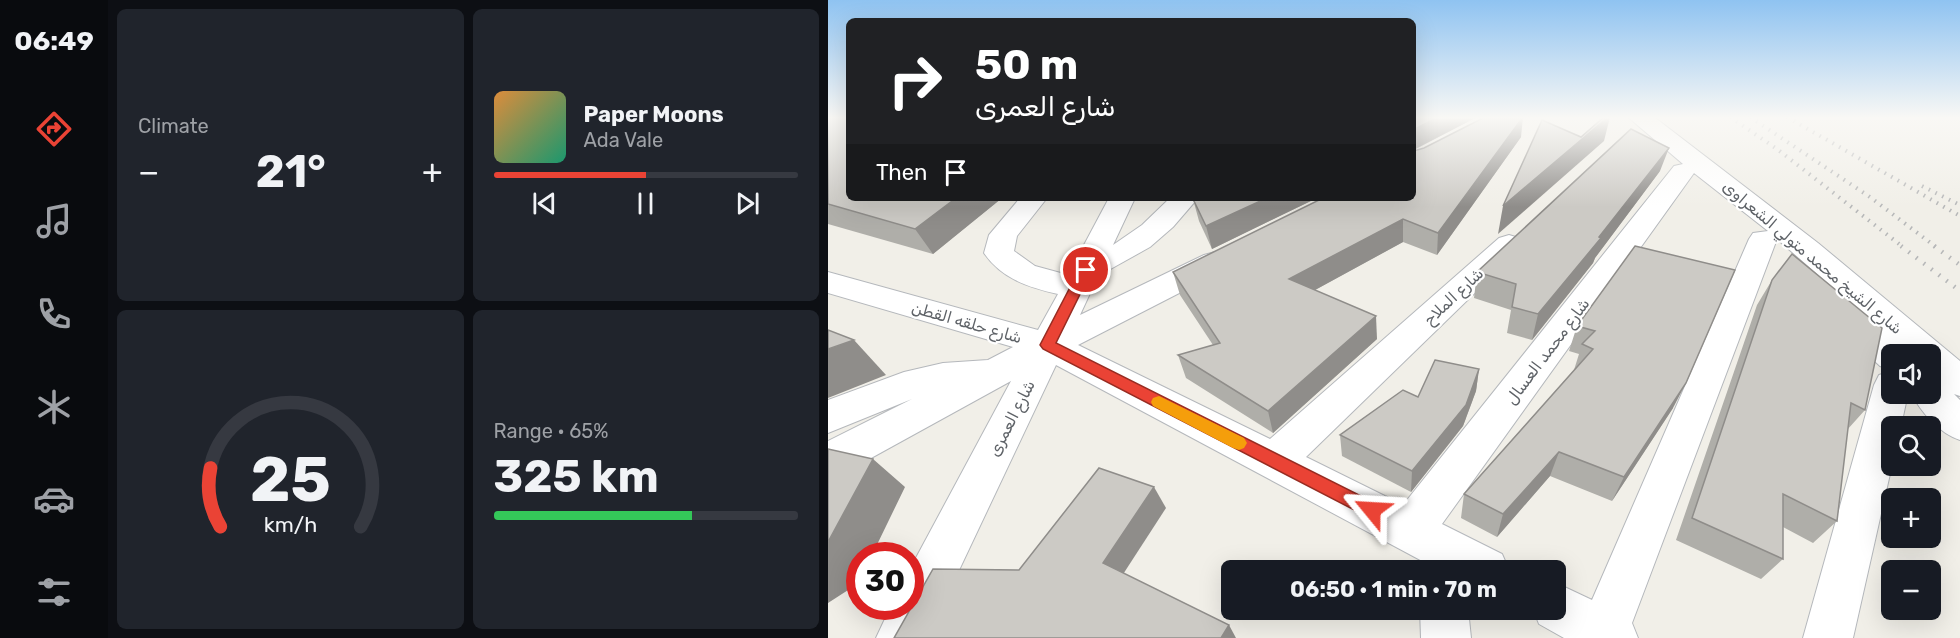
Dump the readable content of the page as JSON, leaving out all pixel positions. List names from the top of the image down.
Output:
{
  "streets": {
    "street": [
      "شارع الشيخ محمد متولي الشعراوى",
      "شارع الملاح",
      "شارع حلقه القطن",
      "شارع محمد العسال",
      "شارع العمرى"
    ]
  },
  "crossings": [
    ["شارع الشيخ محمد متولي الشعراوى", "شارع محمد العسال"],
    ["شارع الملاح", "شارع حلقه القطن"],
    ["شارع حلقه القطن", "شارع محمد العسال"],
    ["شارع حلقه القطن", "شارع العمرى"]
  ],
  "page": {
    "tabs": "06:49",
    "tile": [
      "Climate",
      ["Range · 65%", "325 km"]
    ],
    "turn": ["50 m", "شارع العمرى"],
    "song": ["Paper Moons", "Ada Vale"],
    "then": "Then",
    "heat": ["−", "21°", "+"],
    "map_buttons": ["+", "−"],
    "limit": "30",
    "trip": "06:50 · 1 min · 70 m",
    "gauge": ["25", "km/h"]
  }
}
